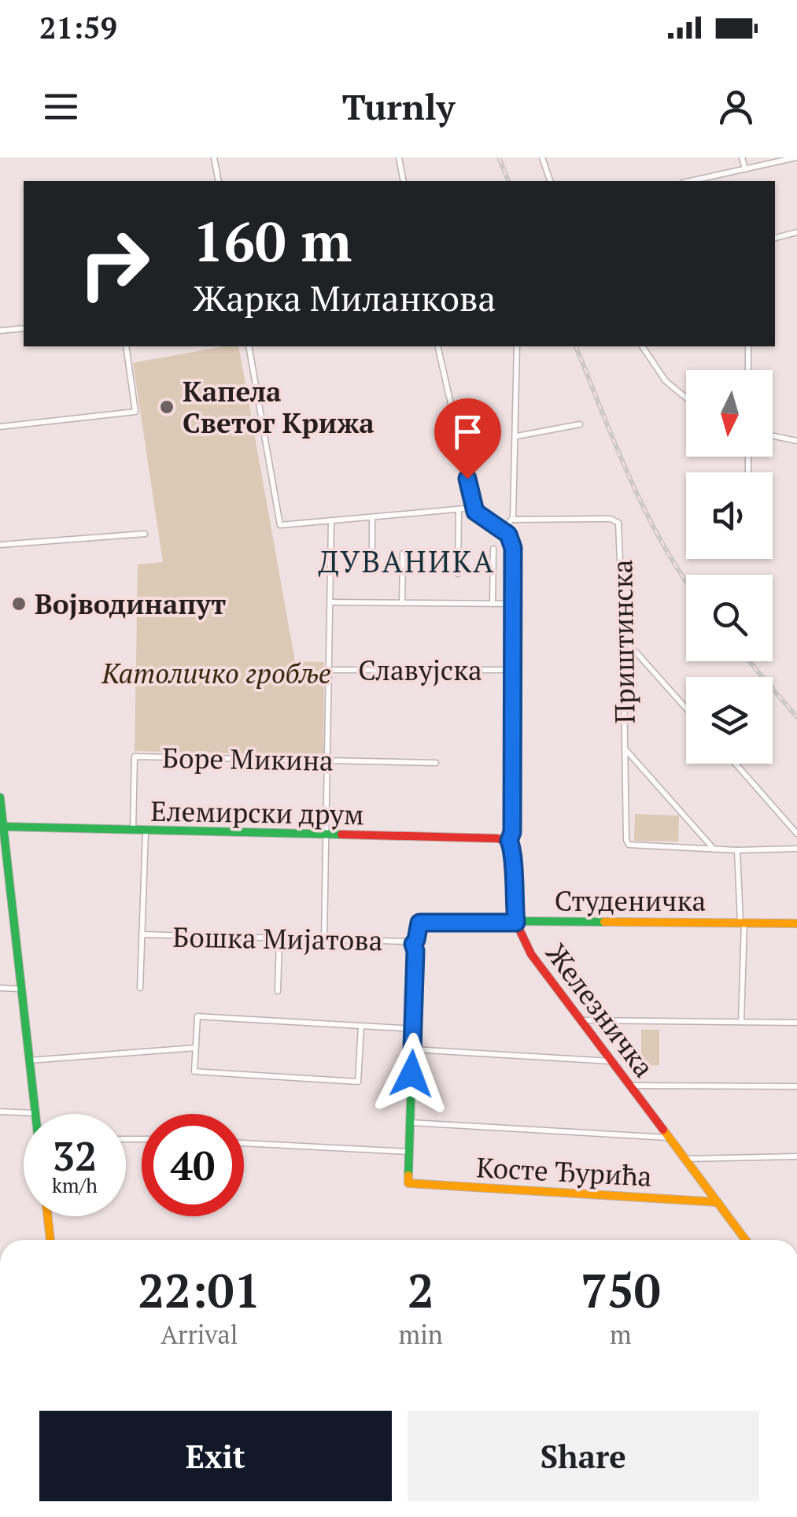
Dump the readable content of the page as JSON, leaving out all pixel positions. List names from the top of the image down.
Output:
{
  "streets": {
    "street": [
      "Приштинска",
      "Славујска",
      "Боре Микина",
      "Елемирски друм",
      "Студеничка",
      "Бошка Мијатова",
      "Железничка",
      "Косте Ђурића"
    ]
  },
  "crossings": [
    ["Славујска", "Железничка"],
    ["Боре Микина", "Елемирски друм"],
    ["Елемирски друм", "Железничка"],
    ["Студеничка", "Бошка Мијатова"],
    ["Студеничка", "Железничка"],
    ["Железничка", "Косте Ђурића"]
  ],
  "districts": ["ДУВАНИКА"],
  "parks": ["Католичко гробље"],
  "places": ["Капела Светог Крижа", "Војводинапут"],
  "north": "bottom",
  "page": {
    "status": "21:59",
    "header": "Turnly",
    "turn": ["160 m", "Жарка Миланкова"],
    "speed": "32 km/h",
    "limit": "40",
    "eta": [
      "22:01",
      "Arrival",
      "2",
      "min",
      "750",
      "m"
    ],
    "buttons": ["Exit", "Share"]
  }
}
